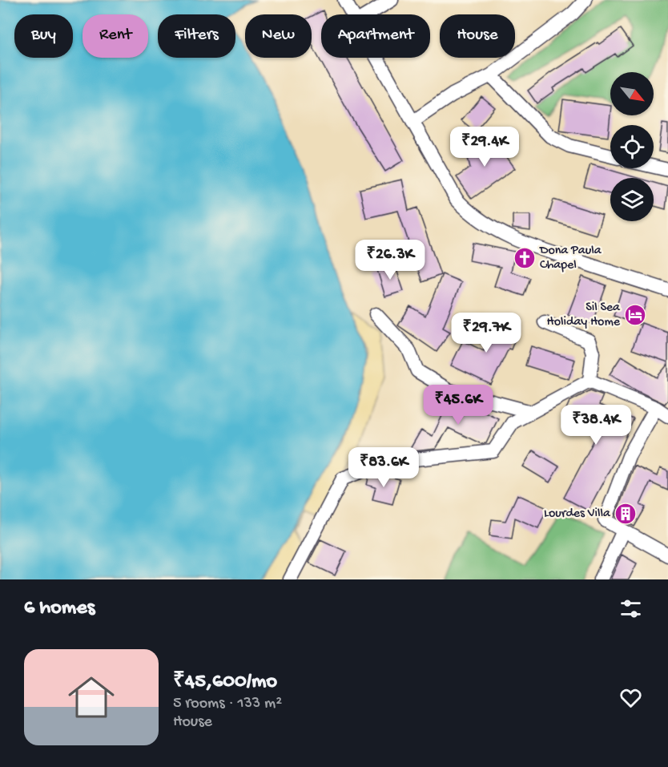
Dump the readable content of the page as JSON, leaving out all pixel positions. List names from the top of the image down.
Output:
{
  "places": {
    "church": ["Dona Paula Chapel"],
    "hotel": ["Sil Sea Holiday Home"],
    "building": ["Lourdes Villa"]
  },
  "north": "bottom right",
  "page": {
    "chip": [
      "Buy",
      "Rent",
      "Filters",
      "New",
      "Apartment",
      "House"
    ],
    "price": [
      "₹29.4K",
      "₹26.3K",
      "₹29.7K",
      "₹45.6K",
      "₹38.4K",
      "₹83.6K"
    ],
    "heading": "6 homes",
    "list": [
      {
        "name": "₹45,600/mo",
        "note": "5 rooms · 133 m² · House"
      }
    ]
  }
}
